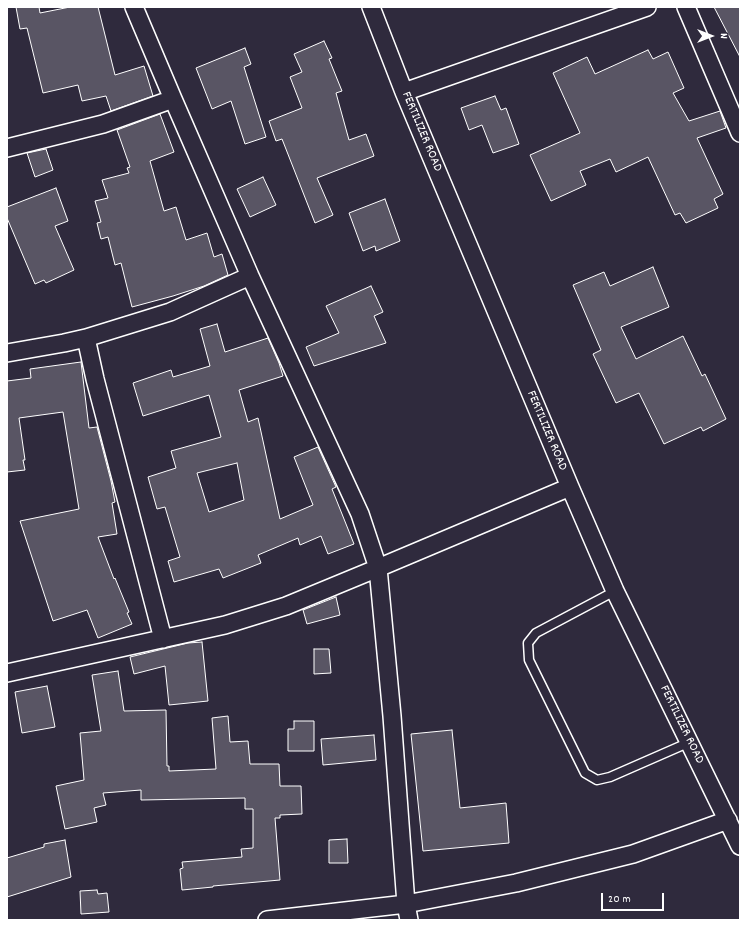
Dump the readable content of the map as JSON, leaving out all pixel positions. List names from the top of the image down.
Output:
{
  "streets": {
    "street": ["FERTILIZER ROAD"]
  },
  "scale_bar": "20 m",
  "north": "right"
}
